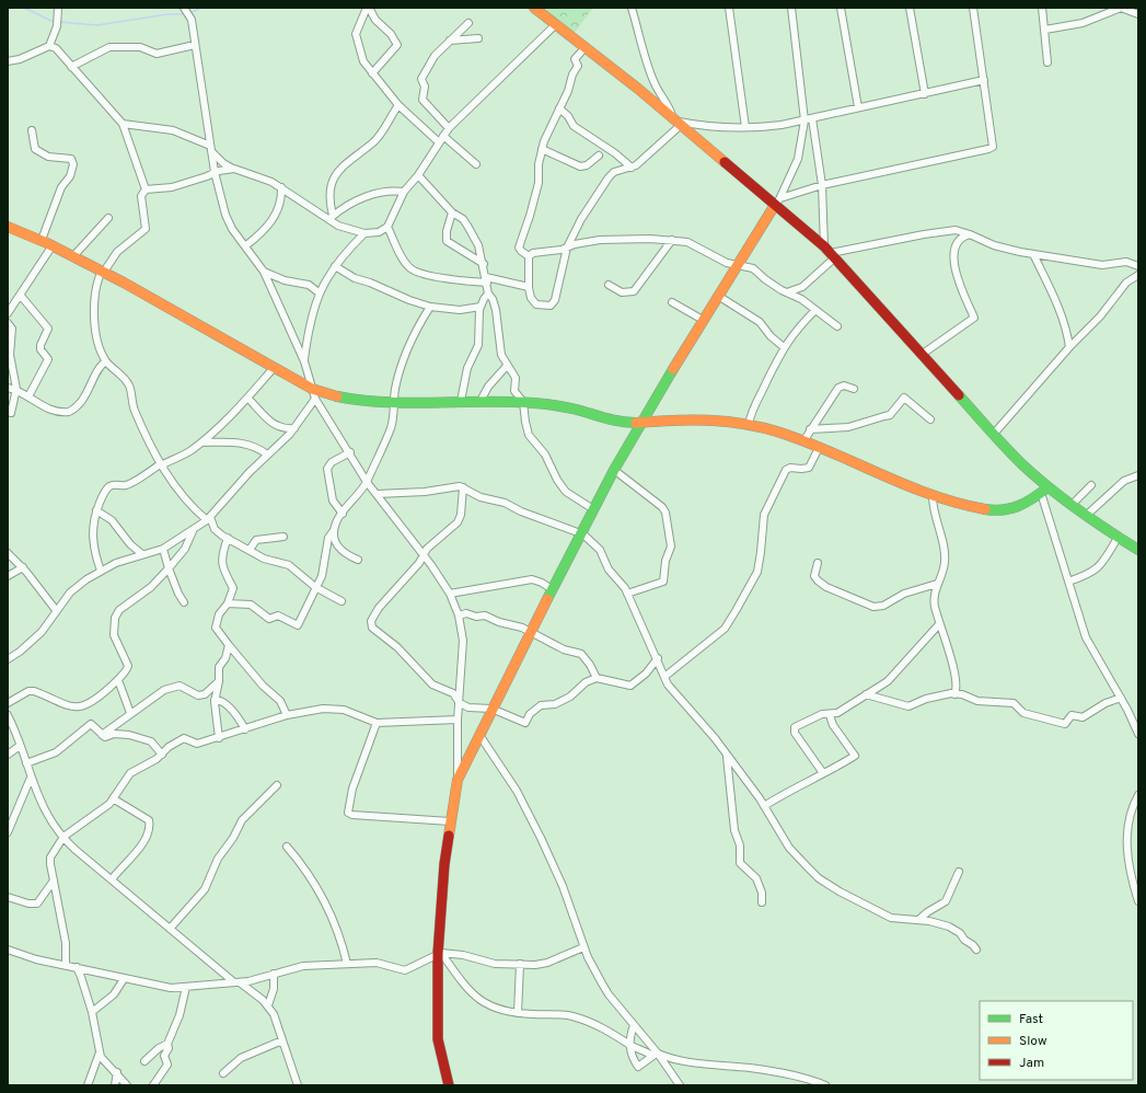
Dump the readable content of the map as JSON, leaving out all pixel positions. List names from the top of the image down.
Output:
{
  "legend": ["Fast", "Slow", "Jam"]
}
